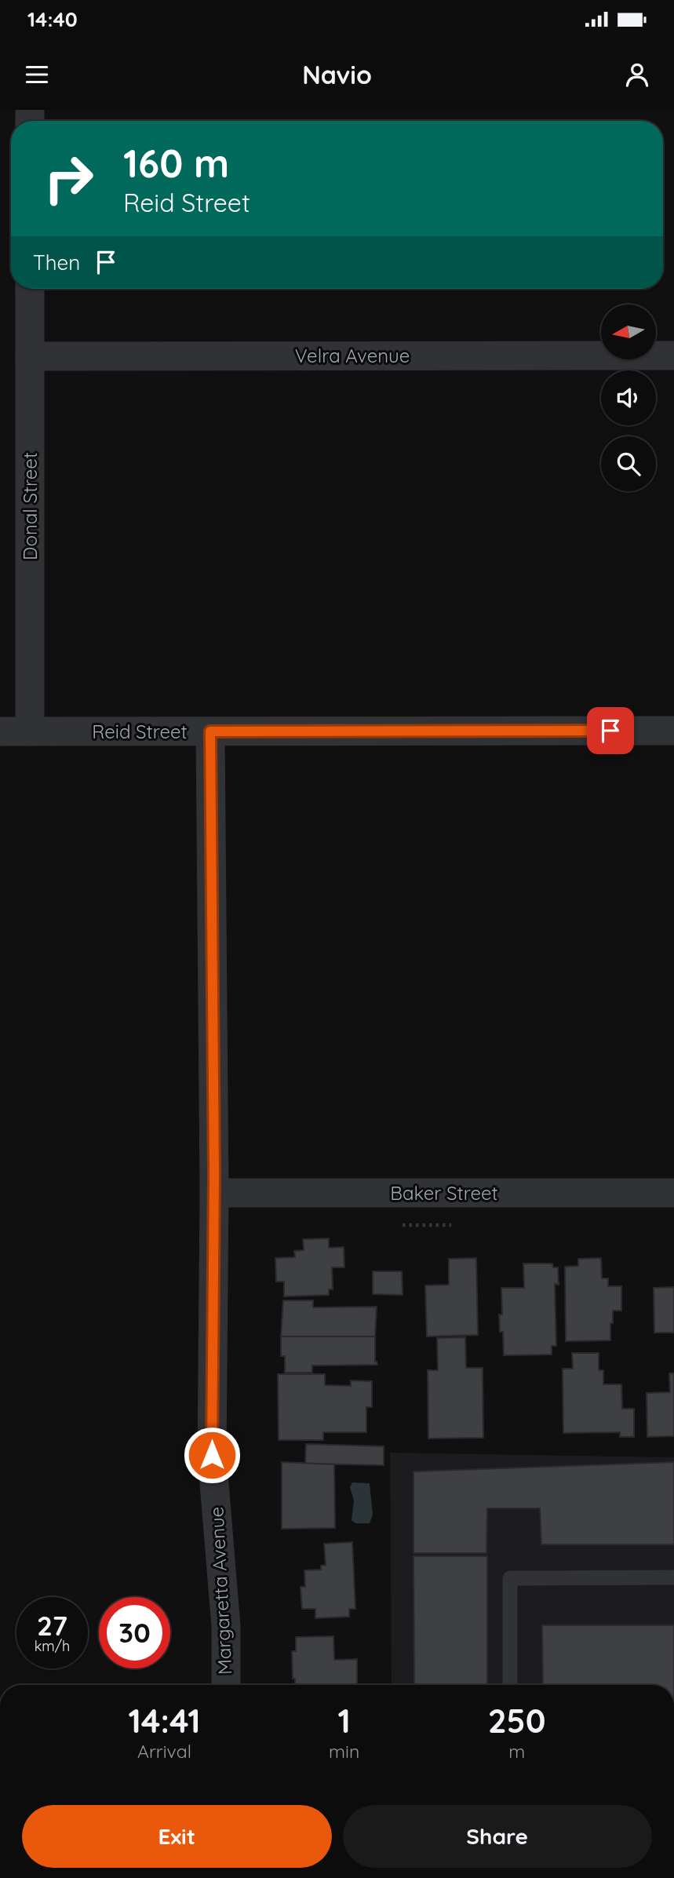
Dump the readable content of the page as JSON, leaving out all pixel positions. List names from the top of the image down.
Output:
{
  "streets": {
    "street": [
      "Velra Avenue",
      "Donal Street",
      "Reid Street",
      "Baker Street",
      "Margaretta Avenue"
    ]
  },
  "crossings": [
    ["Velra Avenue", "Donal Street"],
    ["Donal Street", "Reid Street"],
    ["Reid Street", "Margaretta Avenue"],
    ["Baker Street", "Margaretta Avenue"]
  ],
  "north": "left",
  "page": {
    "status": "14:40",
    "header": "Navio",
    "turn": ["160 m", "Reid Street"],
    "then": "Then",
    "speed": "27 km/h",
    "limit": "30",
    "eta": [
      "14:41",
      "Arrival",
      "1",
      "min",
      "250",
      "m"
    ],
    "buttons": ["Exit", "Share"]
  }
}
